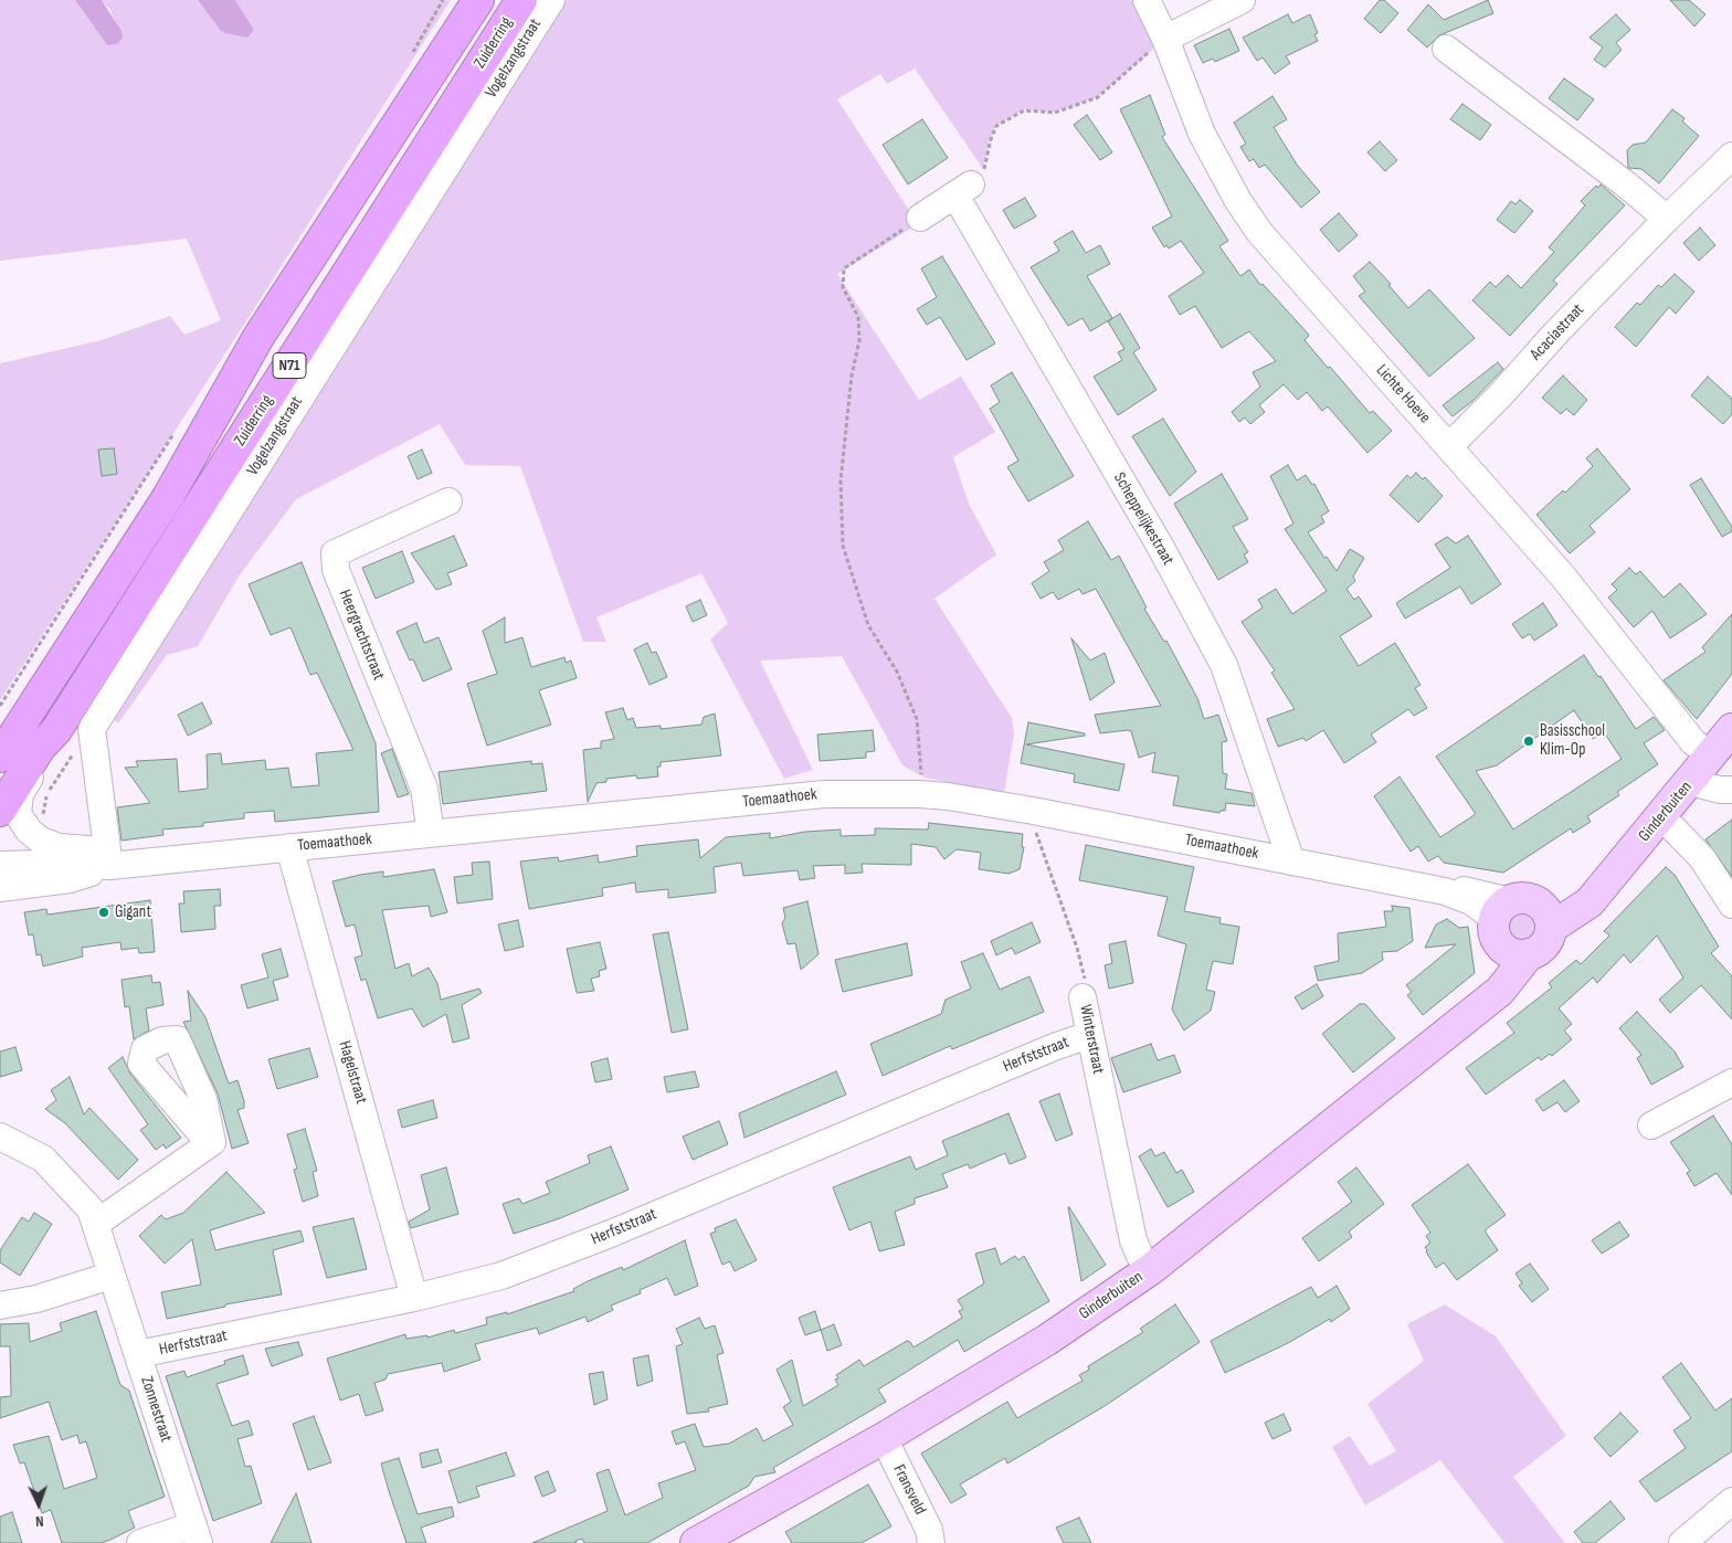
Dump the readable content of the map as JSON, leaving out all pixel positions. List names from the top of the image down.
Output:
{
  "streets": {
    "highway": ["Zuiderring", "N71"],
    "main road": ["Ginderbuiten"],
    "street": [
      "Vogelzangstraat",
      "Acaciastraat",
      "Lichte Hoeve",
      "Scheppelijkestraat",
      "Heergrachtstraat",
      "Toemaathoek",
      "Winterstraat",
      "Herfststraat",
      "Hagelstraat",
      "Zonnestraat",
      "Fransveld"
    ]
  },
  "crossings": [
    ["Acaciastraat", "Lichte Hoeve"],
    ["Lichte Hoeve", "Ginderbuiten"],
    ["Scheppelijkestraat", "Toemaathoek"],
    ["Heergrachtstraat", "Toemaathoek"],
    ["Toemaathoek", "Ginderbuiten"],
    ["Toemaathoek", "Winterstraat"],
    ["Toemaathoek", "Hagelstraat"],
    ["Ginderbuiten", "Winterstraat"],
    ["Ginderbuiten", "Fransveld"],
    ["Winterstraat", "Herfststraat"],
    ["Herfststraat", "Hagelstraat"],
    ["Herfststraat", "Zonnestraat"]
  ],
  "places": ["Basisschool Klim-Op", "Gigant"],
  "north": "bottom"
}
